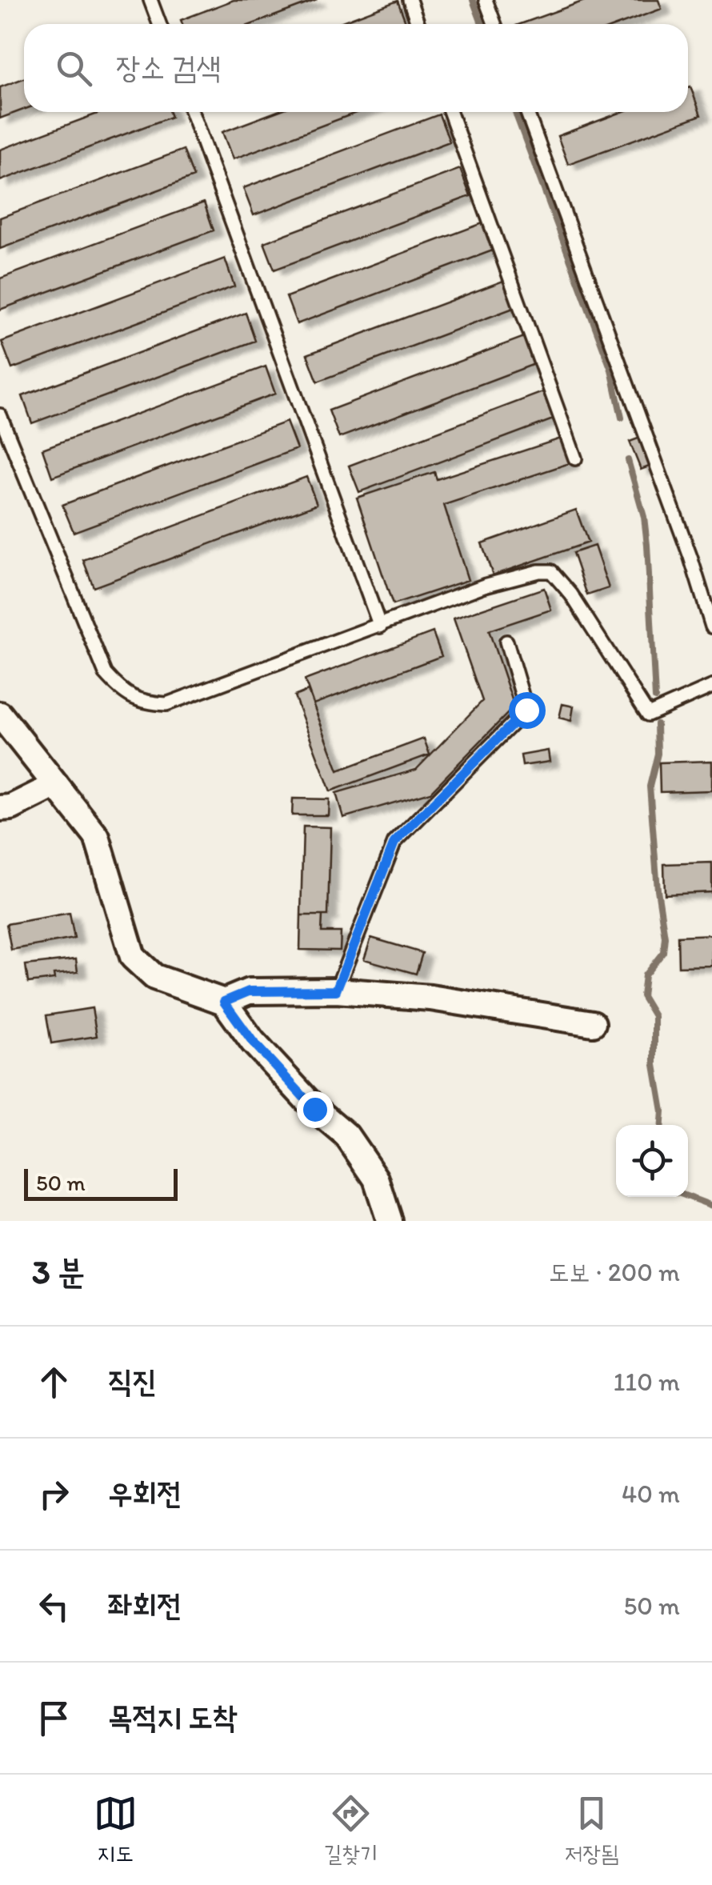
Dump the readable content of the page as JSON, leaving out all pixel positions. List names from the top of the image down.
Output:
{
  "scale_bar": "50 m",
  "page": {
    "search": "장소 검색",
    "scale": "50 m",
    "heading": ["3 분", "도보 · 200 m"],
    "list": [
      ["직진", "110 m"],
      ["우회전", "40 m"],
      ["좌회전", "50 m"],
      "목적지 도착"
    ],
    "nav": ["지도", "길찾기", "저장됨"]
  }
}
